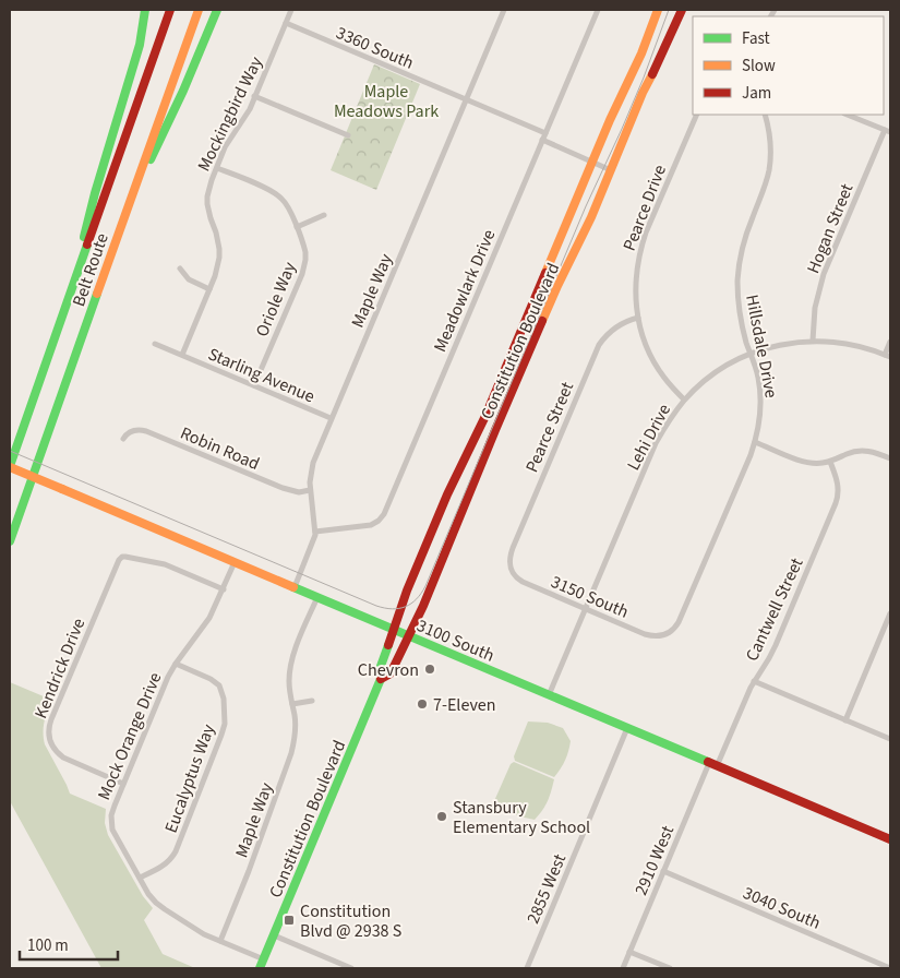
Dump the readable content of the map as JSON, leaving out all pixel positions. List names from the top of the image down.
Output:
{
  "streets": {
    "main road": ["Belt Route", "Constitution Boulevard", "3100 South"],
    "street": [
      "3360 South",
      "Mockingbird Way",
      "Pearce Drive",
      "Hogan Street",
      "Maple Way",
      "Meadowlark Drive",
      "Oriole Way",
      "Hillsdale Drive",
      "Starling Avenue",
      "Pearce Street",
      "Lehi Drive",
      "Robin Road",
      "3150 South",
      "Cantwell Street",
      "Kendrick Drive",
      "Mock Orange Drive",
      "Eucalyptus Way",
      "2910 West",
      "2855 West",
      "3040 South"
    ]
  },
  "crossings": [
    ["3360 South", "Mockingbird Way"],
    ["3360 South", "Maple Way"],
    ["3360 South", "Meadowlark Drive"],
    ["Mockingbird Way", "Oriole Way"],
    ["Mockingbird Way", "Starling Avenue"],
    ["Pearce Drive", "Pearce Street"],
    ["Pearce Drive", "Lehi Drive"],
    ["Hogan Street", "Lehi Drive"],
    ["Belt Route", "3100 South"],
    ["Maple Way", "Meadowlark Drive"],
    ["Maple Way", "Starling Avenue"],
    ["Maple Way", "Robin Road"],
    ["Maple Way", "3100 South"],
    ["Maple Way", "Mock Orange Drive"],
    ["Oriole Way", "Starling Avenue"],
    ["Constitution Boulevard", "3100 South"],
    ["Constitution Boulevard", "Mock Orange Drive"],
    ["Hillsdale Drive", "Lehi Drive"],
    ["Hillsdale Drive", "3150 South"],
    ["Pearce Street", "3150 South"],
    ["Lehi Drive", "3150 South"],
    ["Lehi Drive", "3100 South"],
    ["Cantwell Street", "3100 South"],
    ["Cantwell Street", "2910 West"],
    ["3100 South", "Mock Orange Drive"],
    ["3100 South", "2910 West"],
    ["3100 South", "2855 West"],
    ["Kendrick Drive", "Mock Orange Drive"],
    ["Mock Orange Drive", "Eucalyptus Way"],
    ["2910 West", "3040 South"]
  ],
  "parks": ["Maple Meadows Park"],
  "places": {
    "other": ["Chevron", "7-Eleven", "Stansbury Elementary School"],
    "transit": ["Constitution Blvd @ 2938 S"]
  },
  "legend": ["Fast", "Slow", "Jam"],
  "scale_bar": "100 m"
}
